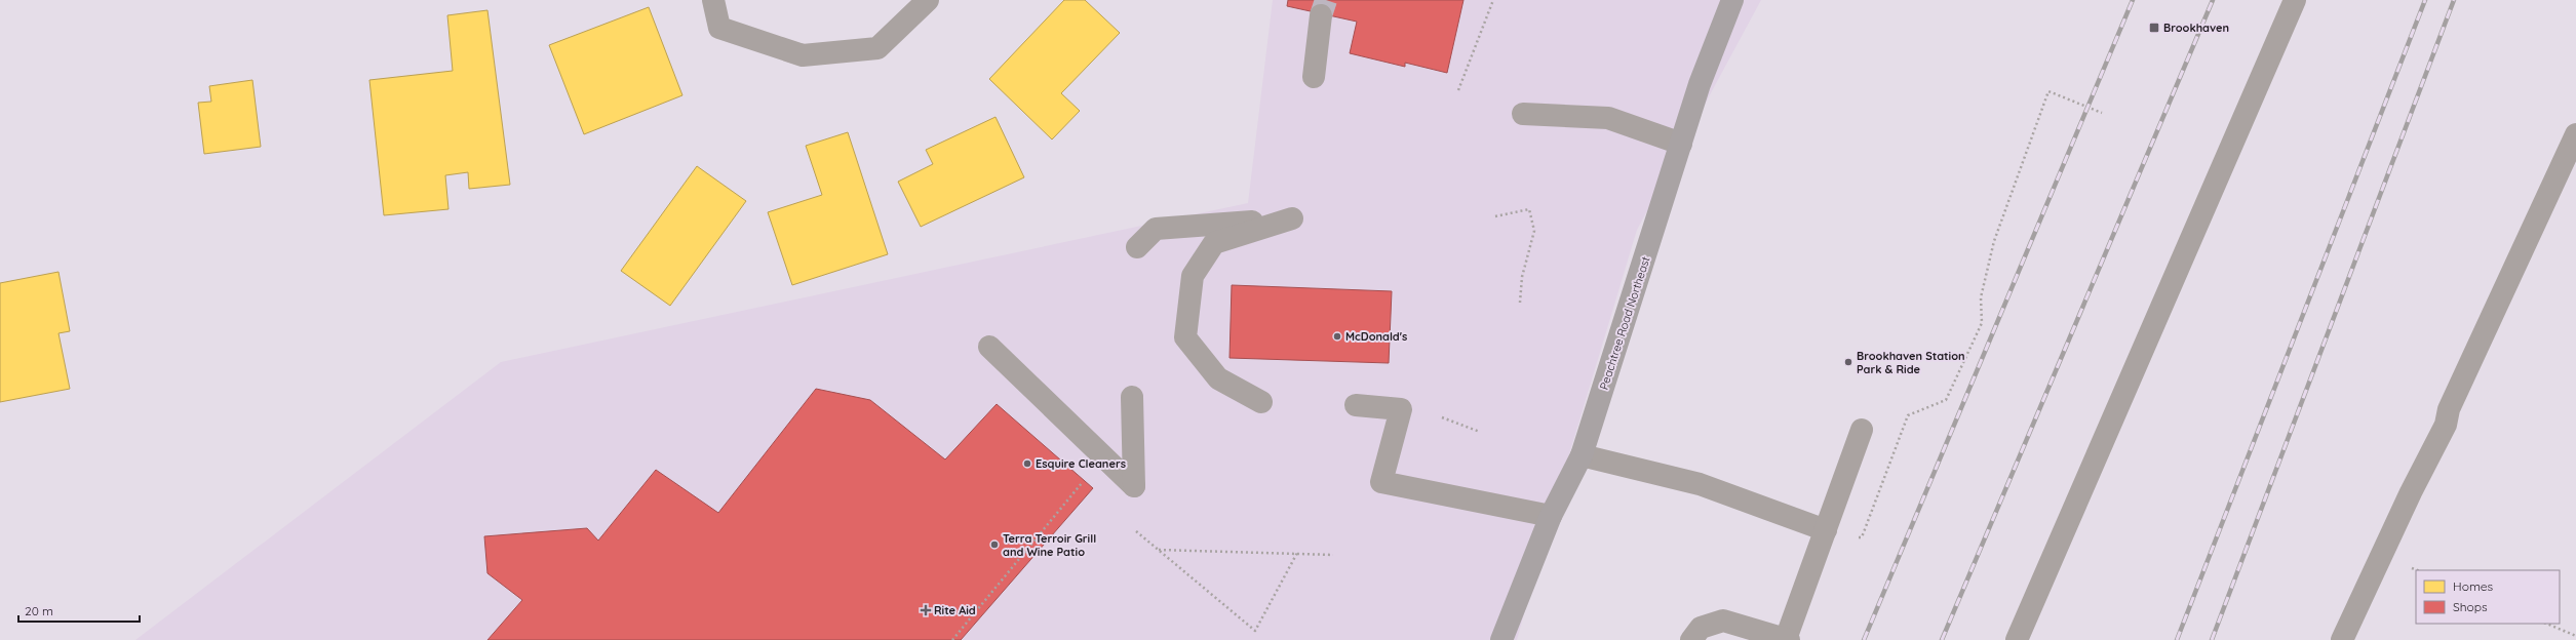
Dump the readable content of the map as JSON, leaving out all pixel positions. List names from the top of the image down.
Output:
{
  "streets": {
    "highway": ["Peachtree Road Northeast"]
  },
  "places": {
    "transit": ["Brookhaven"],
    "other": [
      "McDonald's",
      "Brookhaven Station Park & Ride",
      "Esquire Cleaners",
      "Terra Terroir Grill and Wine Patio"
    ],
    "health": ["Rite Aid"]
  },
  "legend": ["Homes", "Shops"],
  "scale_bar": "20 m"
}
